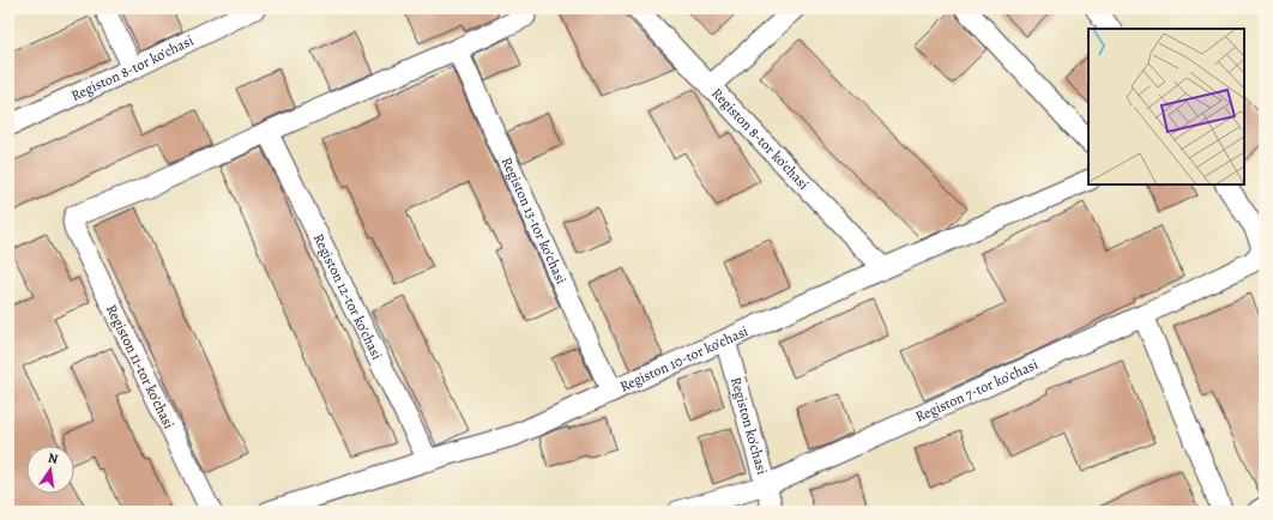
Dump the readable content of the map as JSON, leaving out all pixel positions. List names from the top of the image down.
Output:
{
  "streets": {
    "street": [
      "Registon 8-tor ko'chasi",
      "Registon 13-tor ko'chasi",
      "Registon 12-tor ko'chasi",
      "Registon 10-tor ko'chasi",
      "Registon 11-tor ko'chasi",
      "Registon 7-tor ko'chasi",
      "Registon ko'chasi"
    ]
  },
  "crossings": [
    ["Registon 8-tor ko'chasi", "Registon 10-tor ko'chasi"],
    ["Registon 13-tor ko'chasi", "Registon 10-tor ko'chasi"],
    ["Registon 12-tor ko'chasi", "Registon 10-tor ko'chasi"],
    ["Registon 12-tor ko'chasi", "Registon 11-tor ko'chasi"],
    ["Registon 10-tor ko'chasi", "Registon ko'chasi"],
    ["Registon 7-tor ko'chasi", "Registon ko'chasi"]
  ],
  "north": "top"
}
